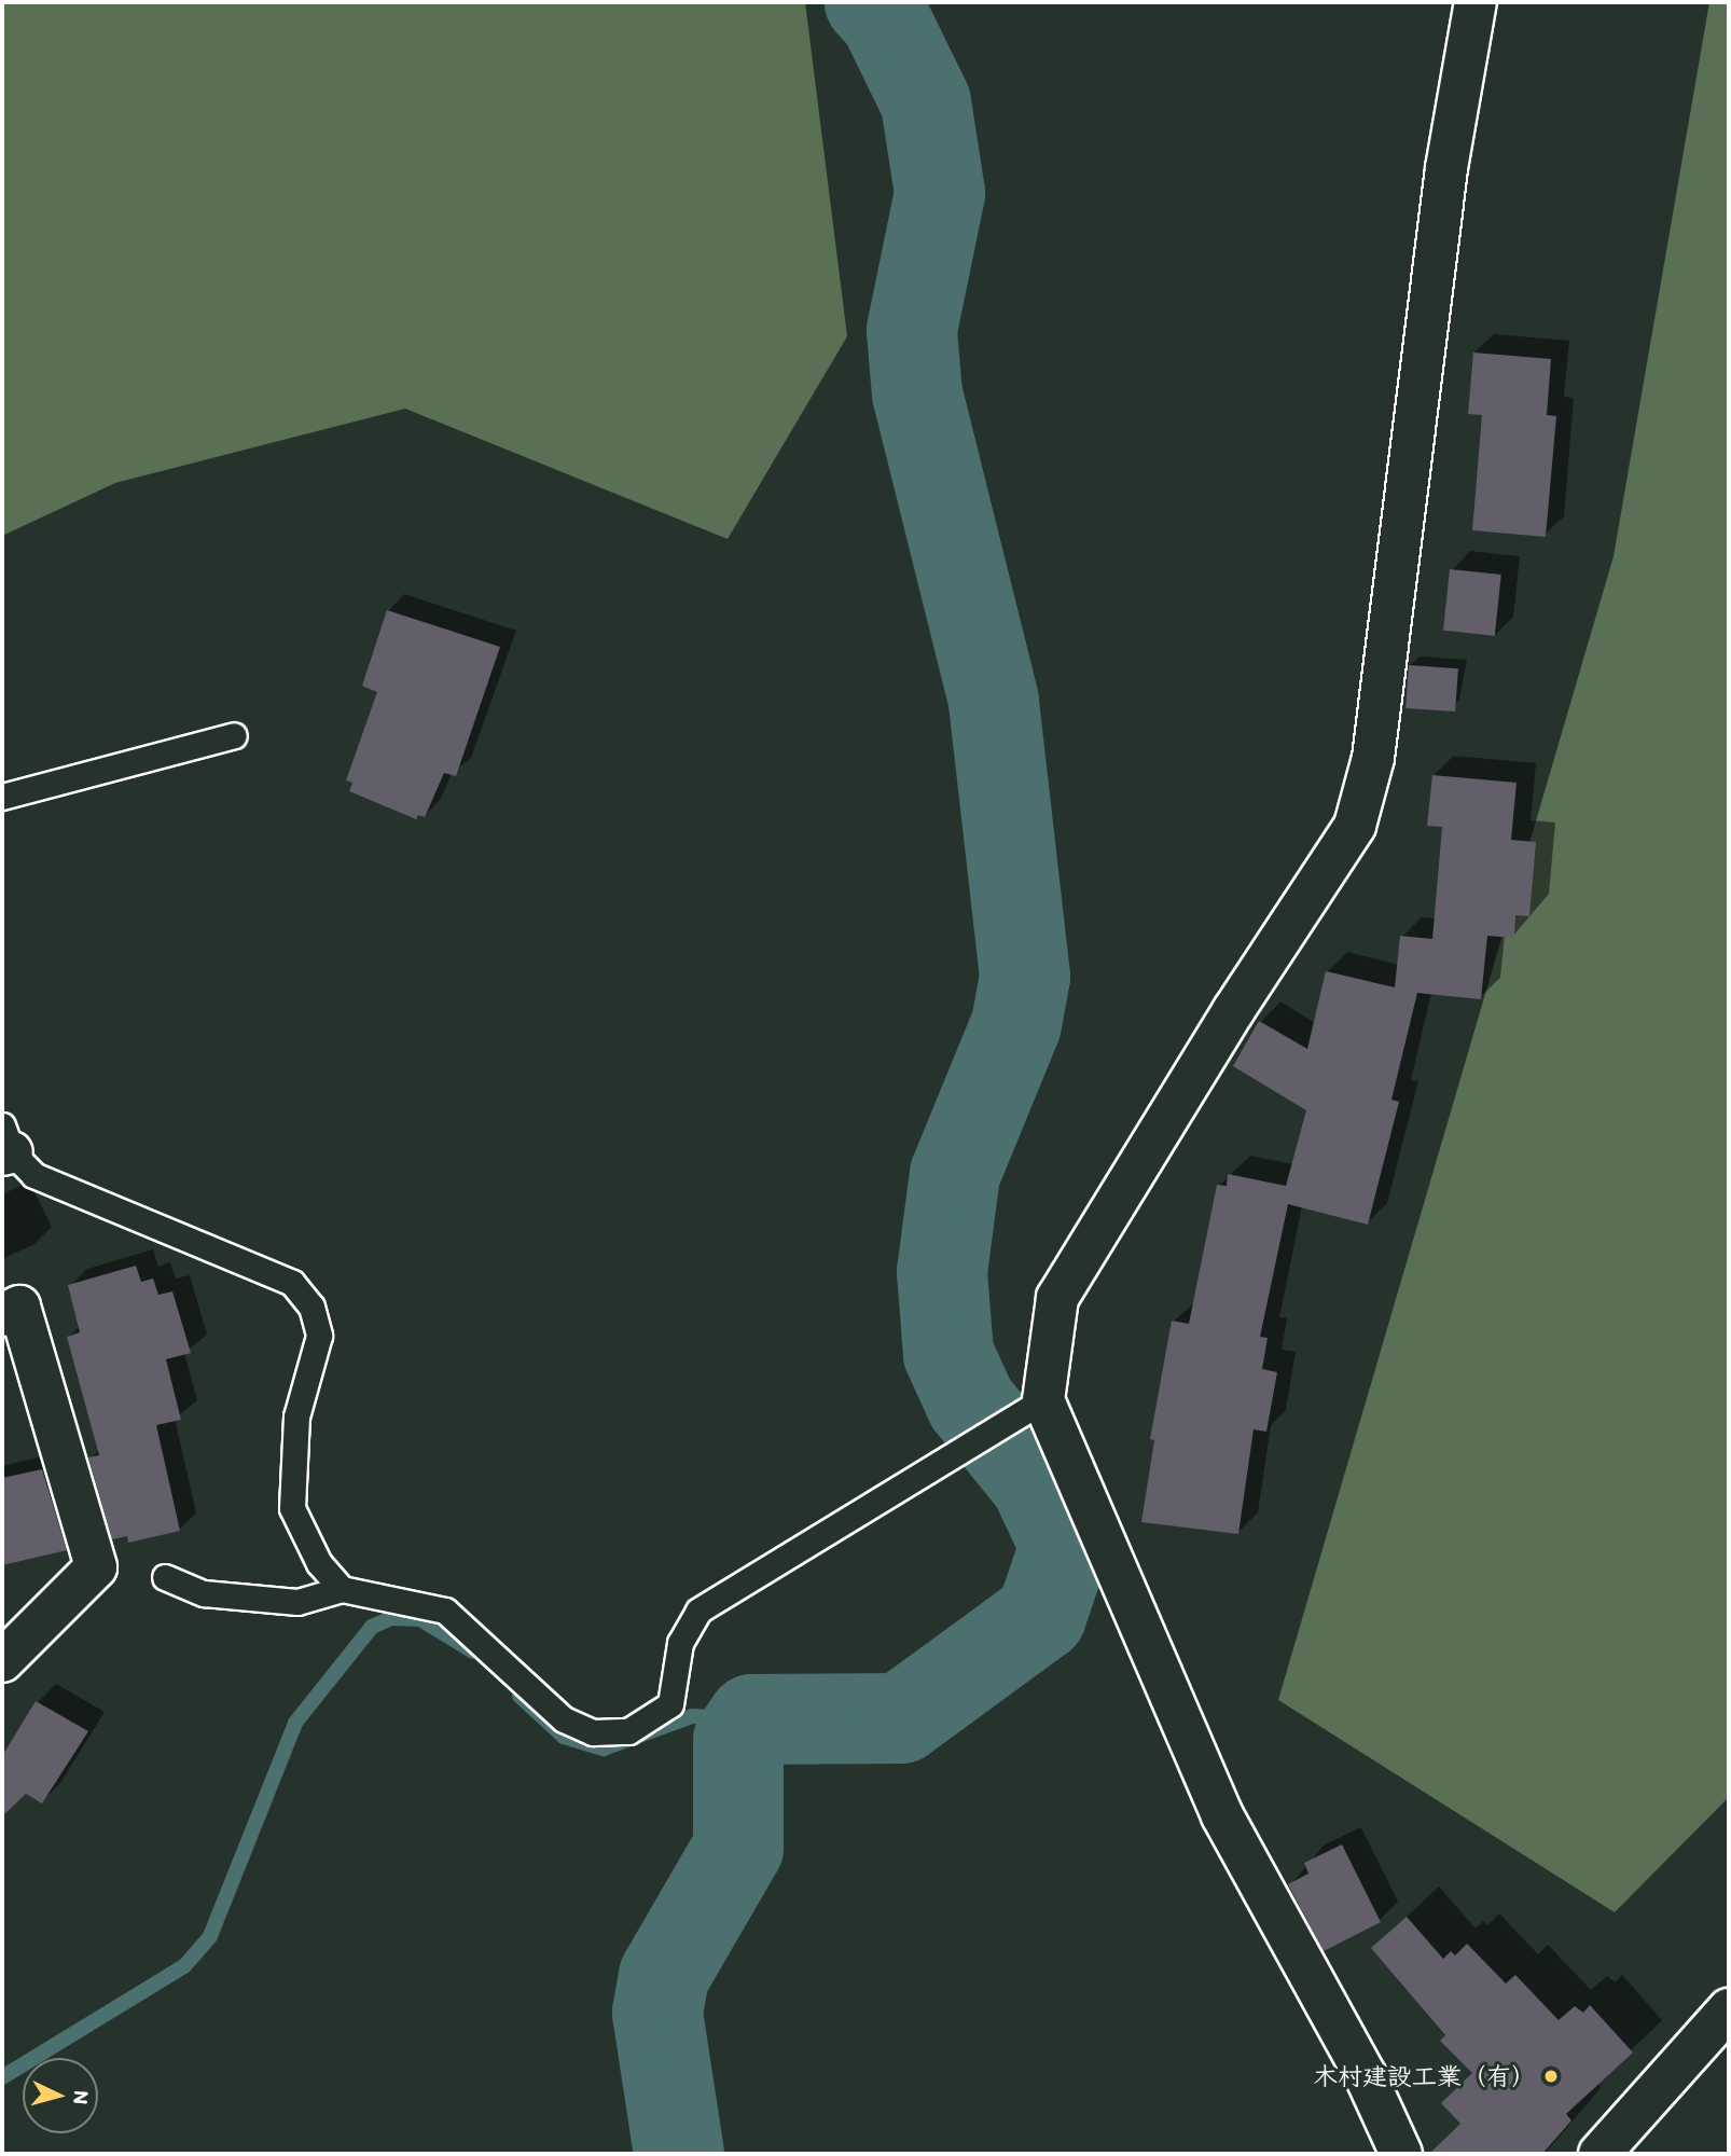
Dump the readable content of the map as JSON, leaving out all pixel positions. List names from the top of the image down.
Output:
{
  "places": ["木村建設工業（有）"],
  "north": "right"
}
